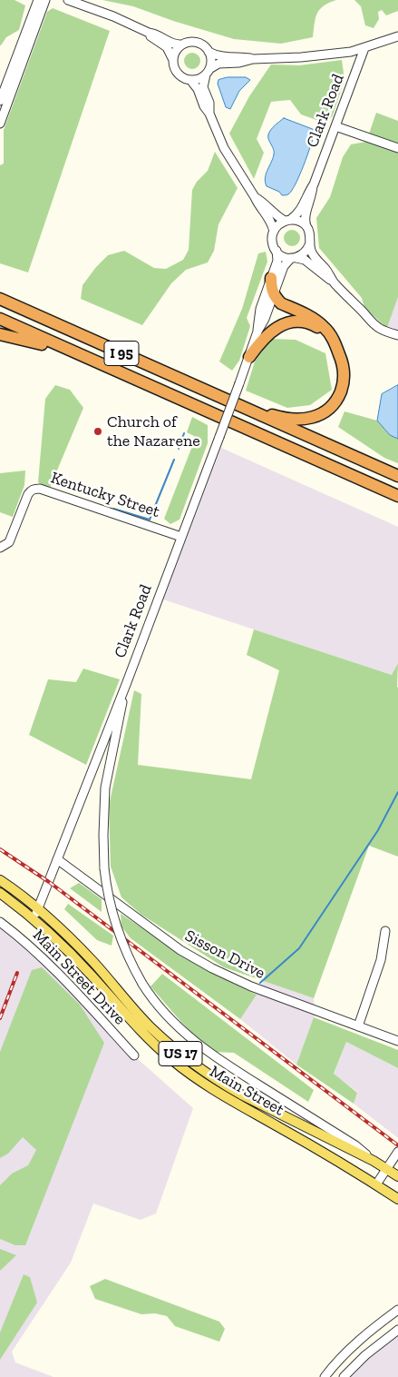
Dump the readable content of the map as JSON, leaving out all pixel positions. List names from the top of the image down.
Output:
{
  "streets": {
    "highway": ["I 95"],
    "main road": ["US 17", "Main Street"],
    "street": [
      "Clark Road",
      "Kentucky Street",
      "Sisson Drive",
      "Main Street Drive"
    ]
  },
  "crossings": [
    ["Clark Road", "Kentucky Street"],
    ["Clark Road", "Sisson Drive"],
    ["Clark Road", "Main Street"]
  ],
  "places": ["Church of the Nazarene"]
}
